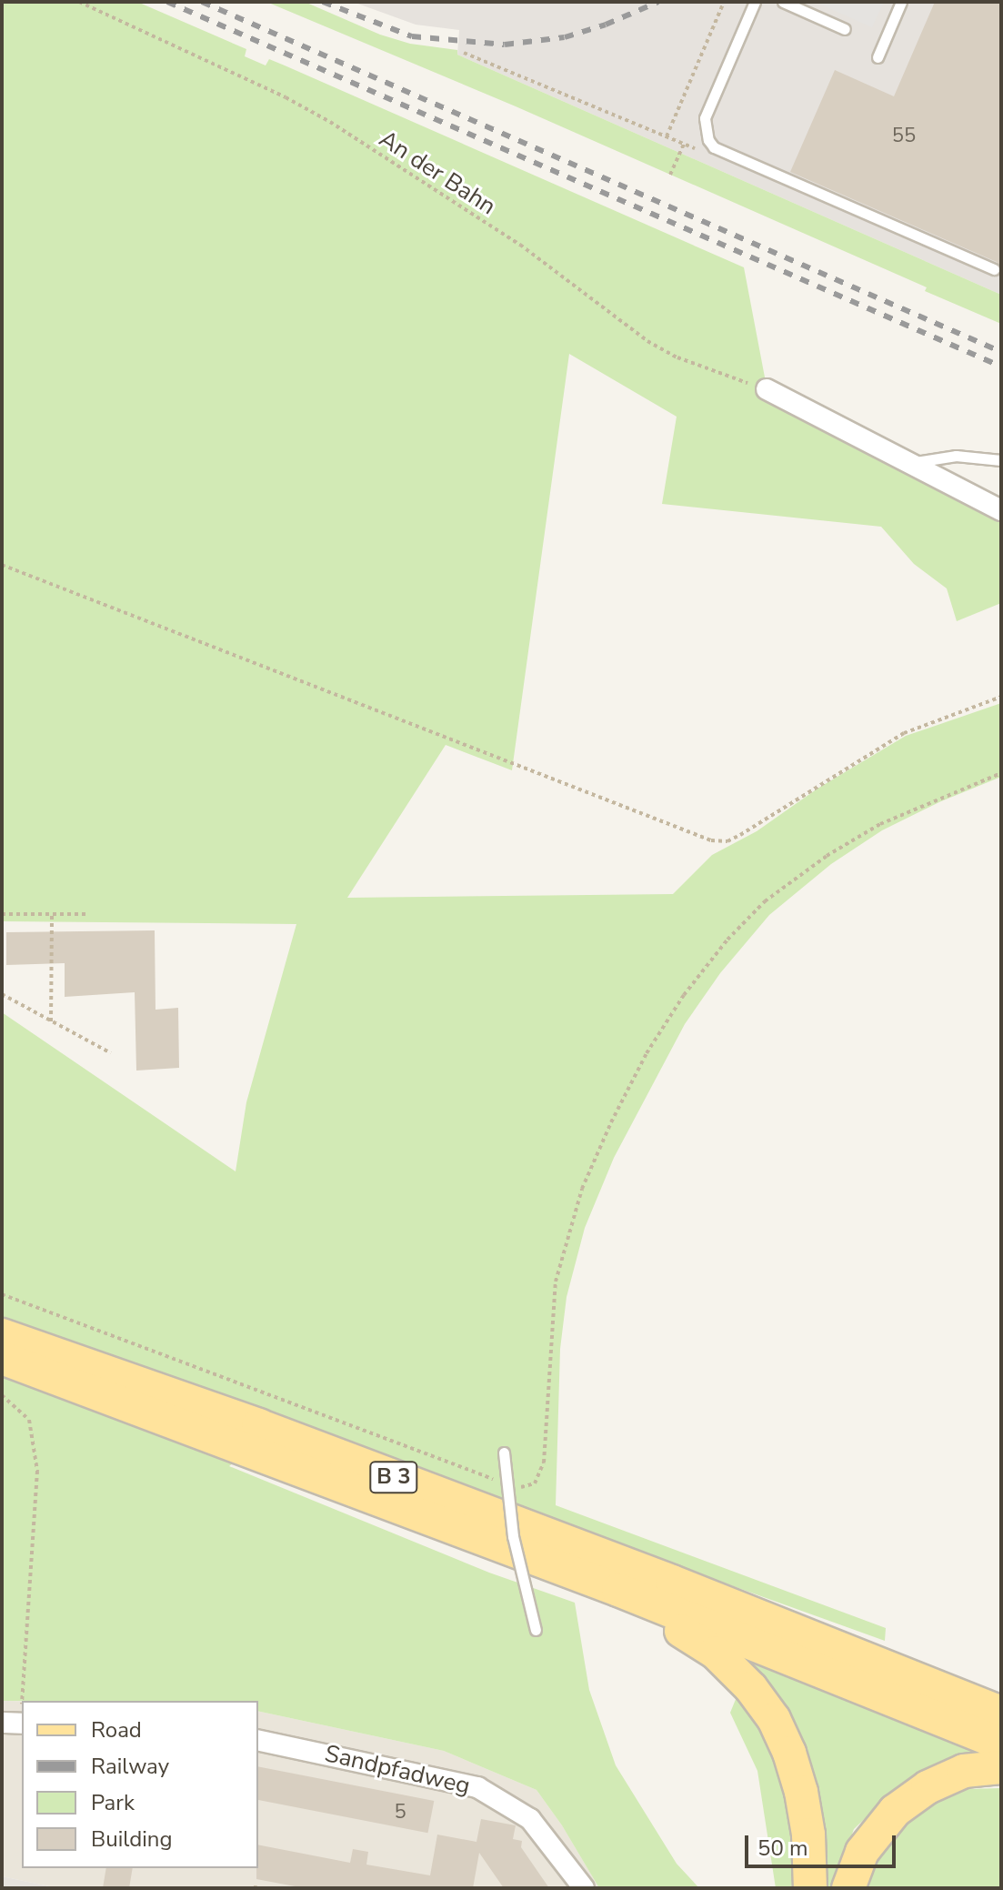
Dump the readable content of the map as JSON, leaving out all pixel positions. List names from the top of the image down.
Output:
{
  "streets": {
    "main road": ["B 3"],
    "street": ["Sandpfadweg"],
    "path": ["An der Bahn"]
  },
  "house_numbers": ["55", "5"],
  "legend": [
    "Road",
    "Railway",
    "Park",
    "Building"
  ],
  "scale_bar": "50 m"
}
